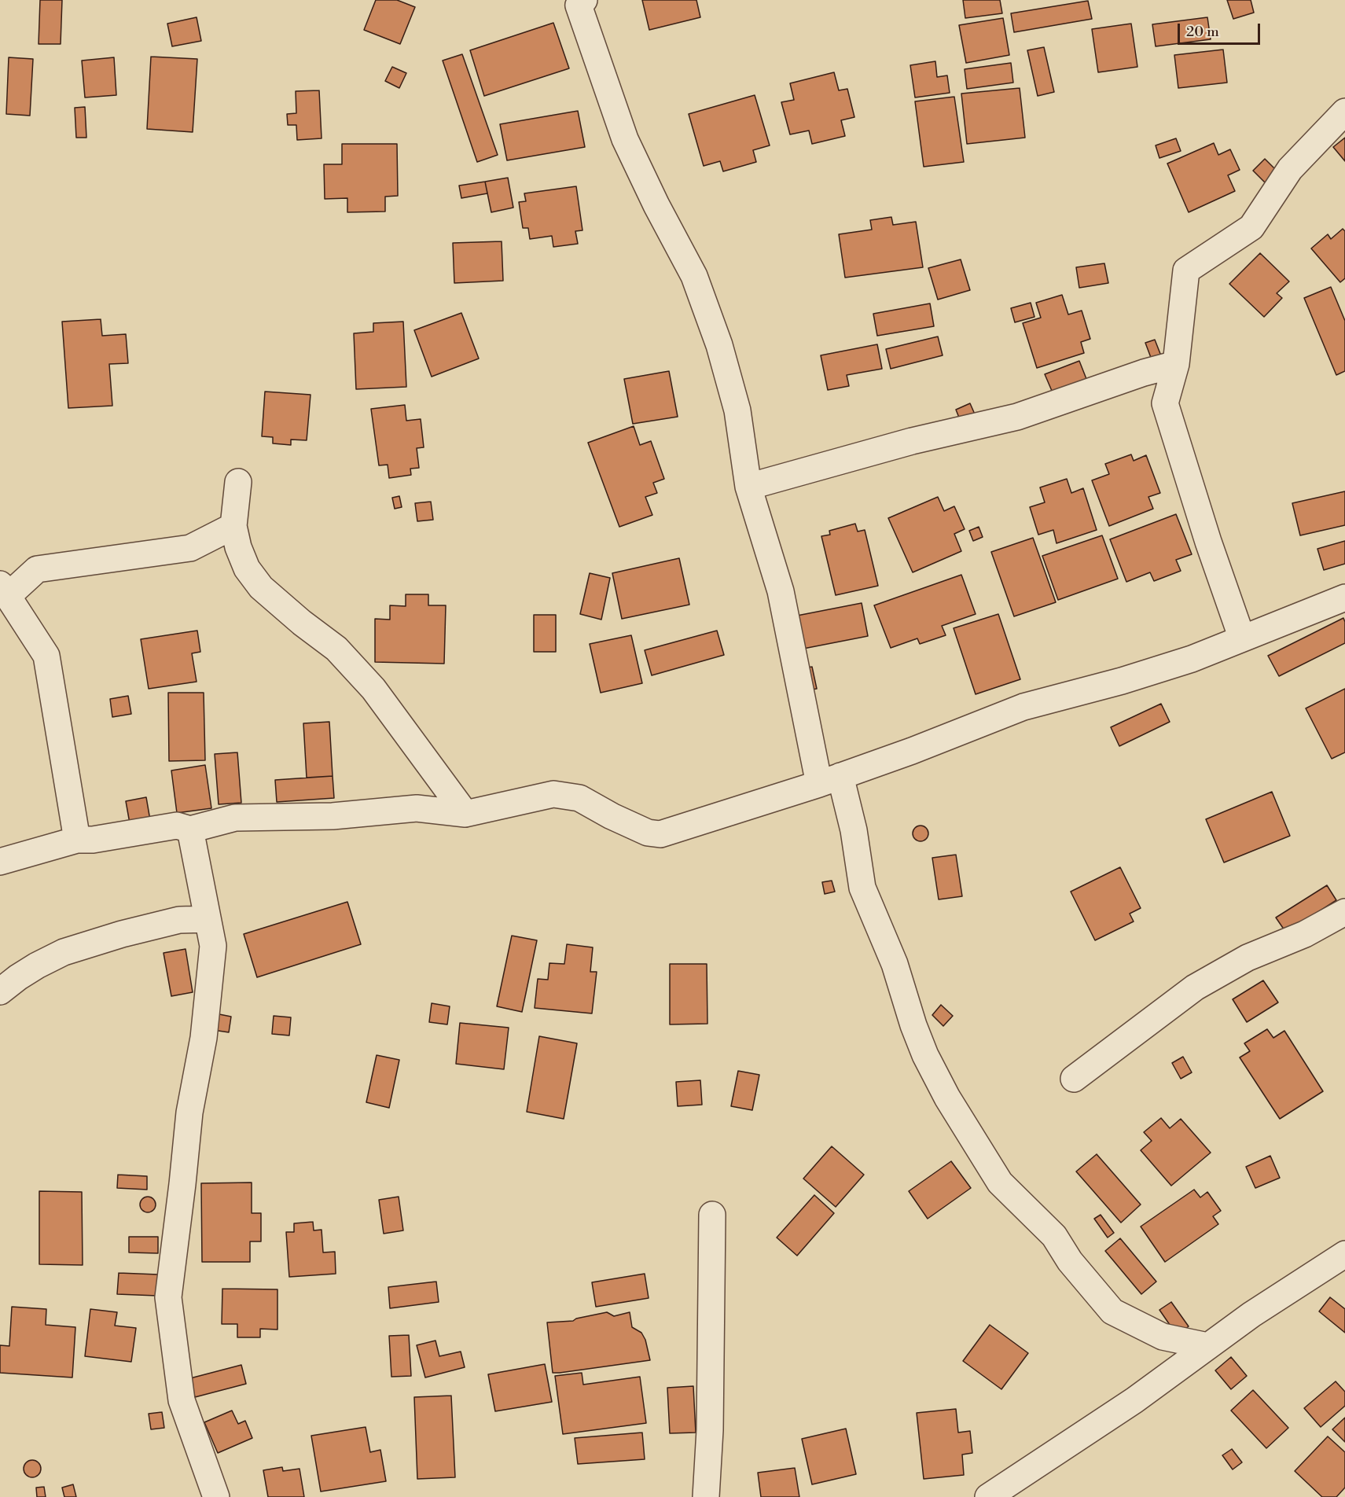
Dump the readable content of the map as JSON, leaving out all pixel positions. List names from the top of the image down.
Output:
{
  "scale_bar": "20 m"
}
